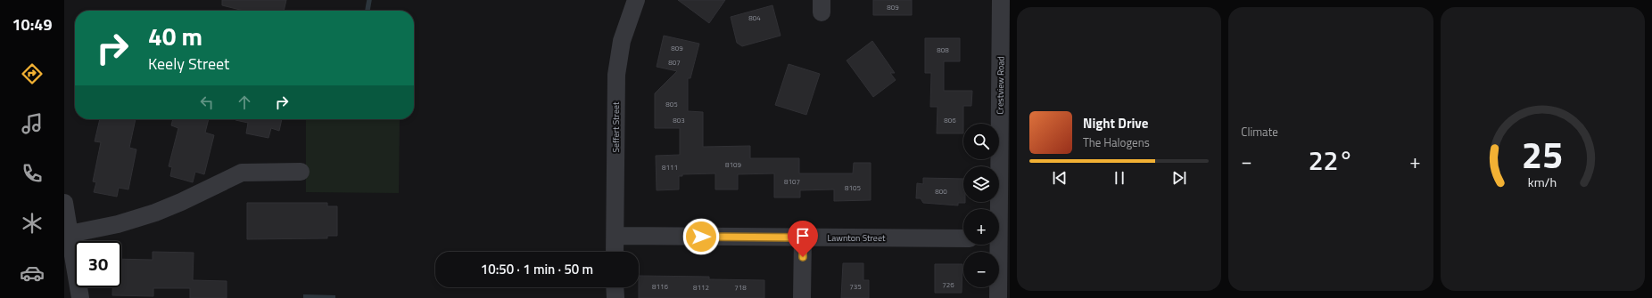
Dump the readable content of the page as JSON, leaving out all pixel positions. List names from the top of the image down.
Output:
{
  "streets": {
    "street": ["Crestview Road", "Seffert Street", "Lawnton Street"]
  },
  "crossings": [
    ["Seffert Street", "Lawnton Street"]
  ],
  "house_numbers": [
    "809",
    "804",
    "809",
    "808",
    "807",
    "805",
    "803",
    "806",
    "8109",
    "8111",
    "8107",
    "8105",
    "800",
    "726",
    "8116",
    "735",
    "8112",
    "718"
  ],
  "page": {
    "tabs": "10:49",
    "tile": "Climate",
    "turn": ["40 m", "Keely Street"],
    "song": ["Night Drive", "The Halogens"],
    "map_buttons": ["+", "−"],
    "heat": ["−", "22°", "+"],
    "limit": "30",
    "trip": "10:50 · 1 min · 50 m",
    "gauge": ["25", "km/h"]
  }
}
